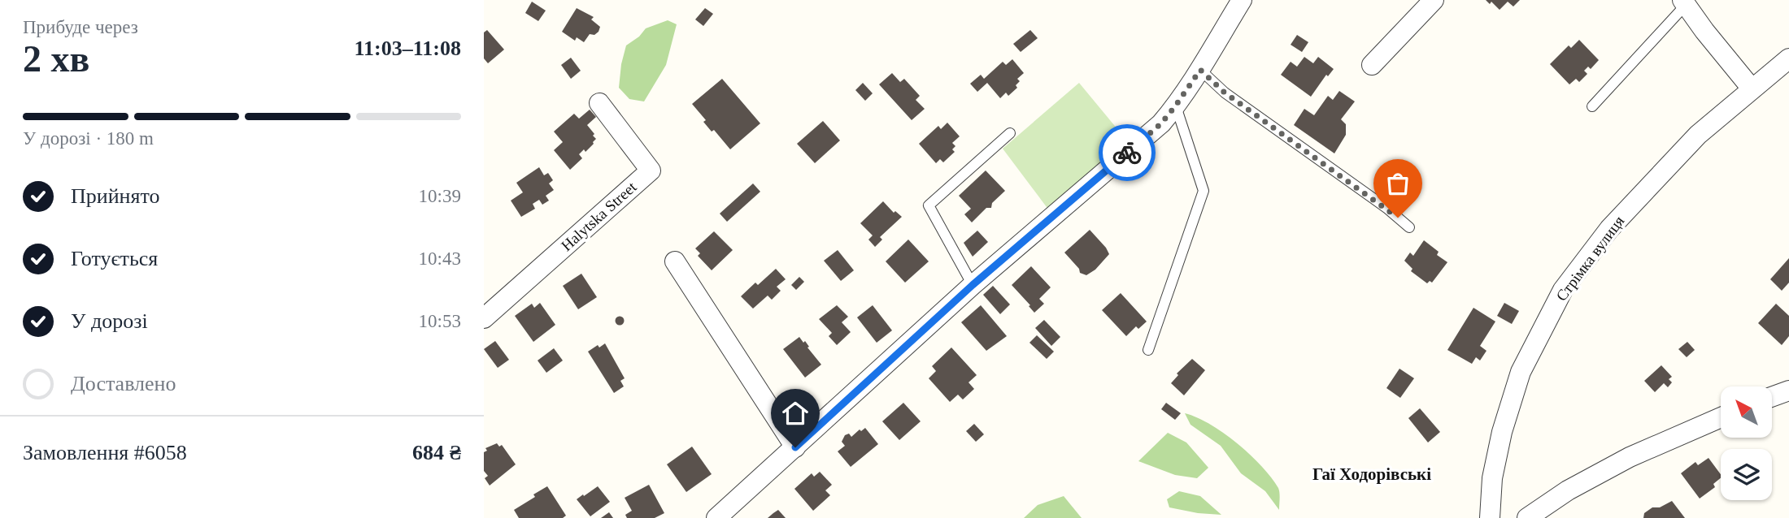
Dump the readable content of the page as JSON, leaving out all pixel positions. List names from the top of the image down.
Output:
{
  "streets": {
    "street": ["Halytska Street", "Стрімка вулиця"]
  },
  "districts": ["Гаї Ходорівські"],
  "north": "top left",
  "page": {
    "heading": ["2 хв", "Прибуде через", "11:03–11:08"],
    "panel": ["Замовлення #6058", "684 ₴"],
    "bar": "У дорозі · 180 m",
    "list": [
      ["Прийнято", "10:39"],
      ["Готується", "10:43"],
      ["У дорозі", "10:53"],
      "Доставлено"
    ]
  }
}
